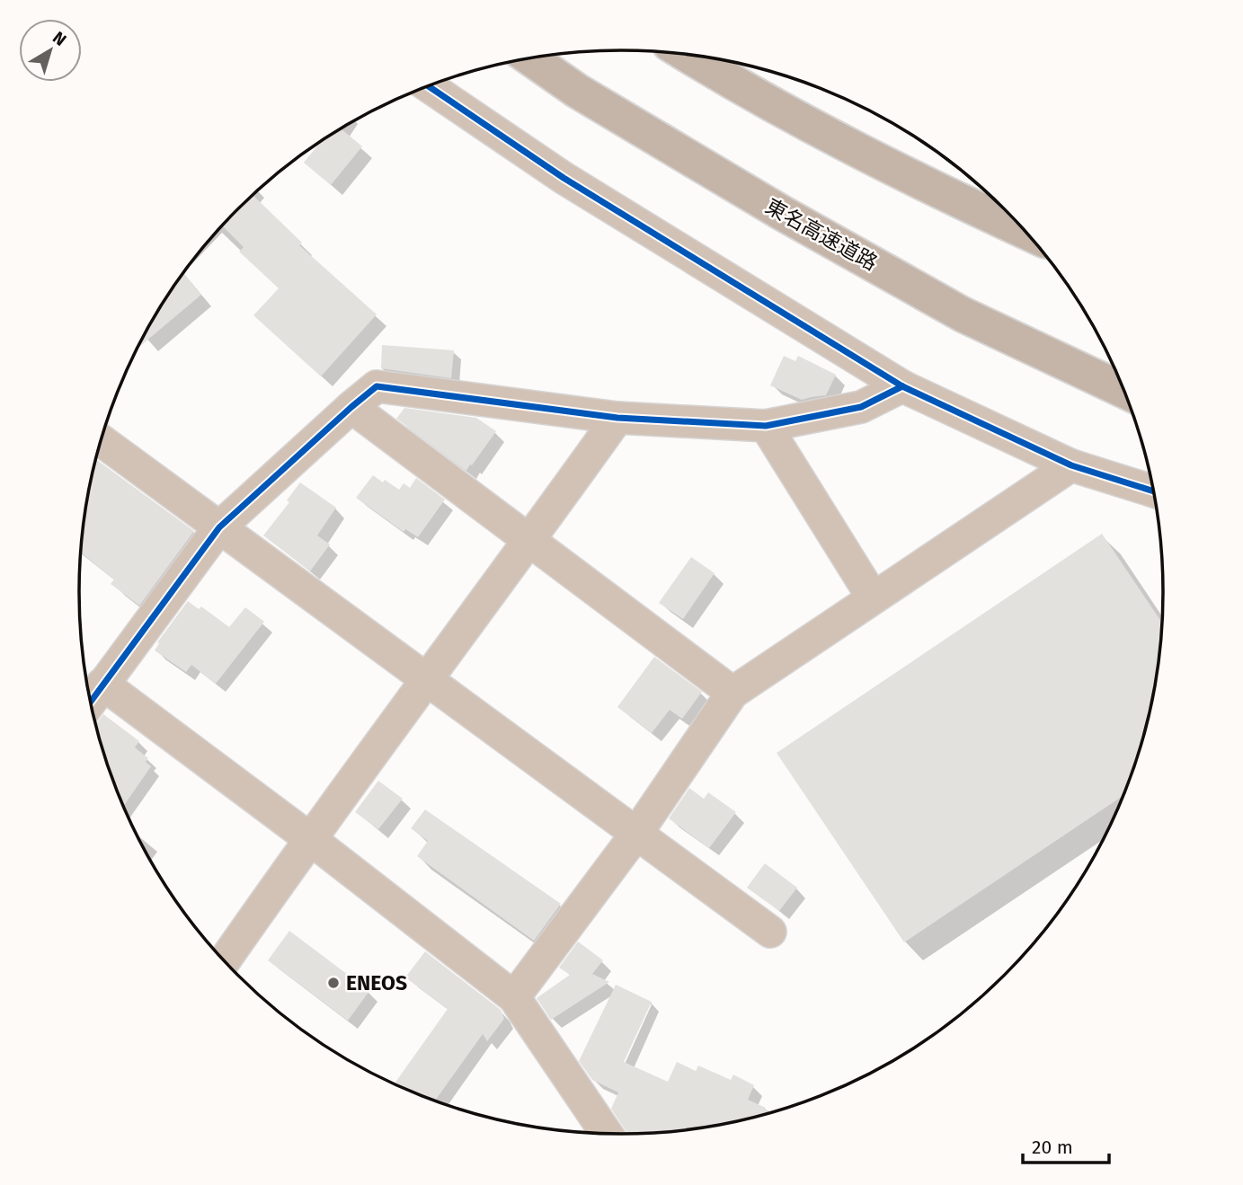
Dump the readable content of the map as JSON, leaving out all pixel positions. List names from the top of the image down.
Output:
{
  "streets": {
    "highway": ["東名高速道路"]
  },
  "places": ["ENEOS"],
  "scale_bar": "20 m",
  "north": "top right"
}
